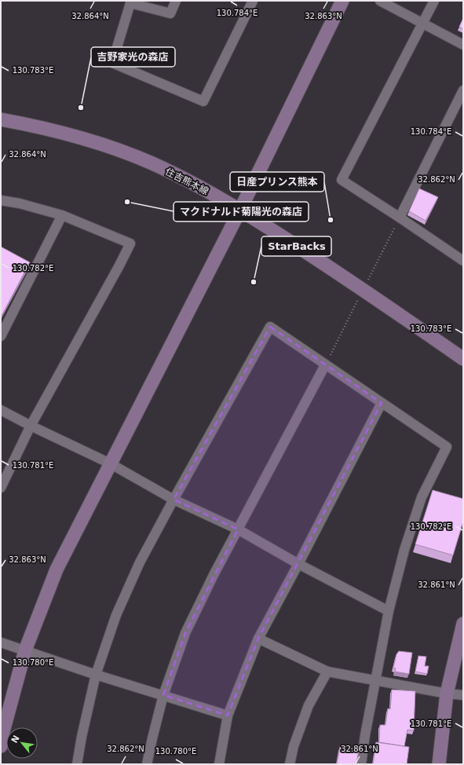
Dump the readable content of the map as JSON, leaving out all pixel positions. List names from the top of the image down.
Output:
{
  "streets": {
    "street": ["住吉熊本線"]
  },
  "places": [
    "吉野家光の森店",
    "マクドナルド菊陽光の森店",
    "日産プリンス熊本",
    "StarBacks"
  ],
  "north": "top left",
  "coordinates": [
    "130.784°E",
    "32.864°N",
    "32.863°N",
    "130.783°E",
    "32.862°N",
    "130.782°E",
    "130.781°E",
    "32.861°N",
    "130.780°E"
  ]
}
